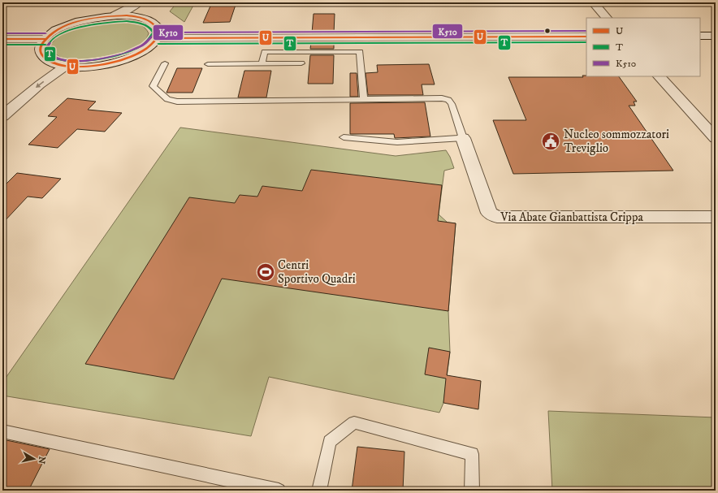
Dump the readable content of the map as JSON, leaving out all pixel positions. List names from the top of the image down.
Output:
{
  "streets": {
    "street": ["Via Abate Gianbattista Crippa"]
  },
  "places": {
    "public building": ["Nucleo sommozzatori Treviglio"],
    "sports": ["Centri Sportivo Quadri"]
  },
  "lines": ["transit line U", "transit line T", "transit line K510"],
  "legend": ["U", "T", "K510"],
  "north": "right"
}
